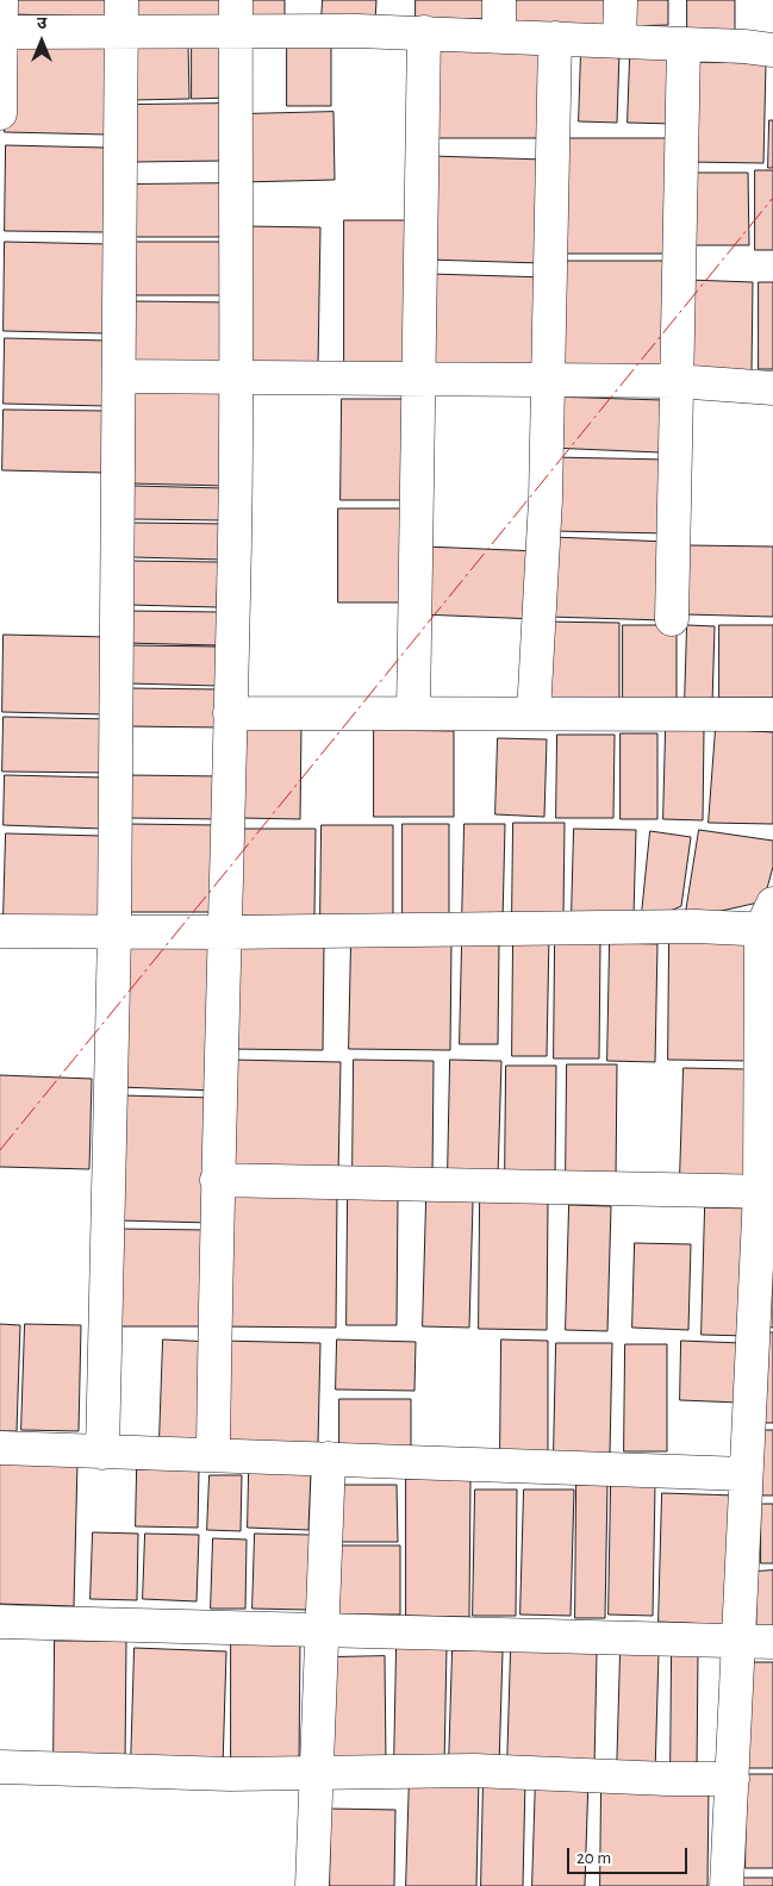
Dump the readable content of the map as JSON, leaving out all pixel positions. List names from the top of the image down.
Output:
{
  "scale_bar": "20 m",
  "north": "top"
}
